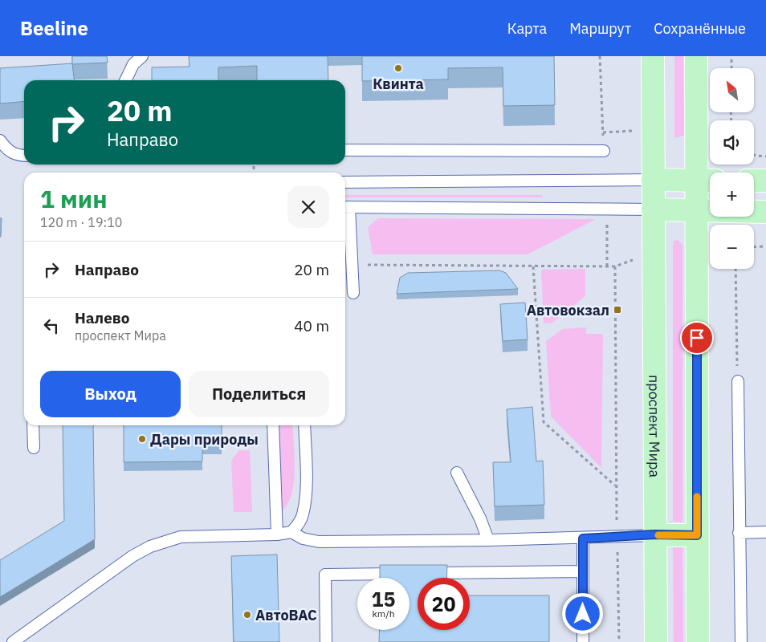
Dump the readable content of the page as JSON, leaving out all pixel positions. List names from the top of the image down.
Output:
{
  "streets": {
    "main road": ["проспект Мира"]
  },
  "places": {
    "other": ["Квинта", "Дары природы", "АвтоВАС"],
    "transit": ["Автовокзал"]
  },
  "north": "top left",
  "page": {
    "header": "Beeline",
    "nav": ["Карта", "Маршрут", "Сохранённые"],
    "map_buttons": ["+", "−"],
    "turn": ["20 m", "Направо"],
    "heading": ["1 мин", "120 m · 19:10"],
    "list": [
      {
        "name": "Направо",
        "value": "20 m"
      },
      {
        "name": "Налево",
        "note": "проспект Мира",
        "value": "40 m"
      }
    ],
    "buttons": ["Выход", "Поделиться"],
    "speed": "15 km/h",
    "limit": "20"
  }
}
